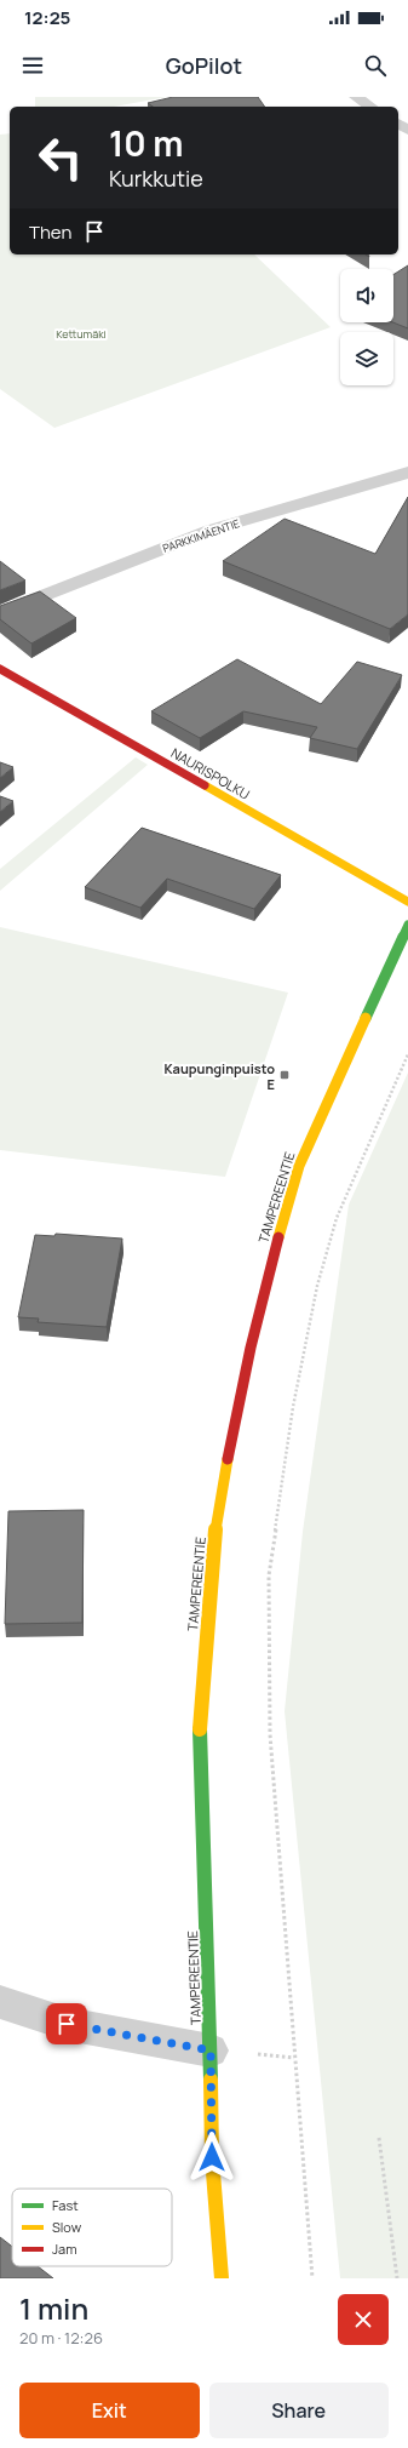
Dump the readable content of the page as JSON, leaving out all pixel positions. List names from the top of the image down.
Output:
{
  "streets": {
    "main road": ["NAURISPOLKU", "TAMPEREENTIE"],
    "street": ["PARKKIMÄENTIE"]
  },
  "parks": ["Kettumäki"],
  "places": {
    "transit": ["Kaupunginpuisto E"]
  },
  "legend": ["Fast", "Slow", "Jam"],
  "page": {
    "status": "12:25",
    "header": "GoPilot",
    "turn": ["10 m", "Kurkkutie"],
    "then": "Then",
    "heading": ["1 min", "20 m · 12:26"],
    "buttons": ["Exit", "Share"]
  }
}
